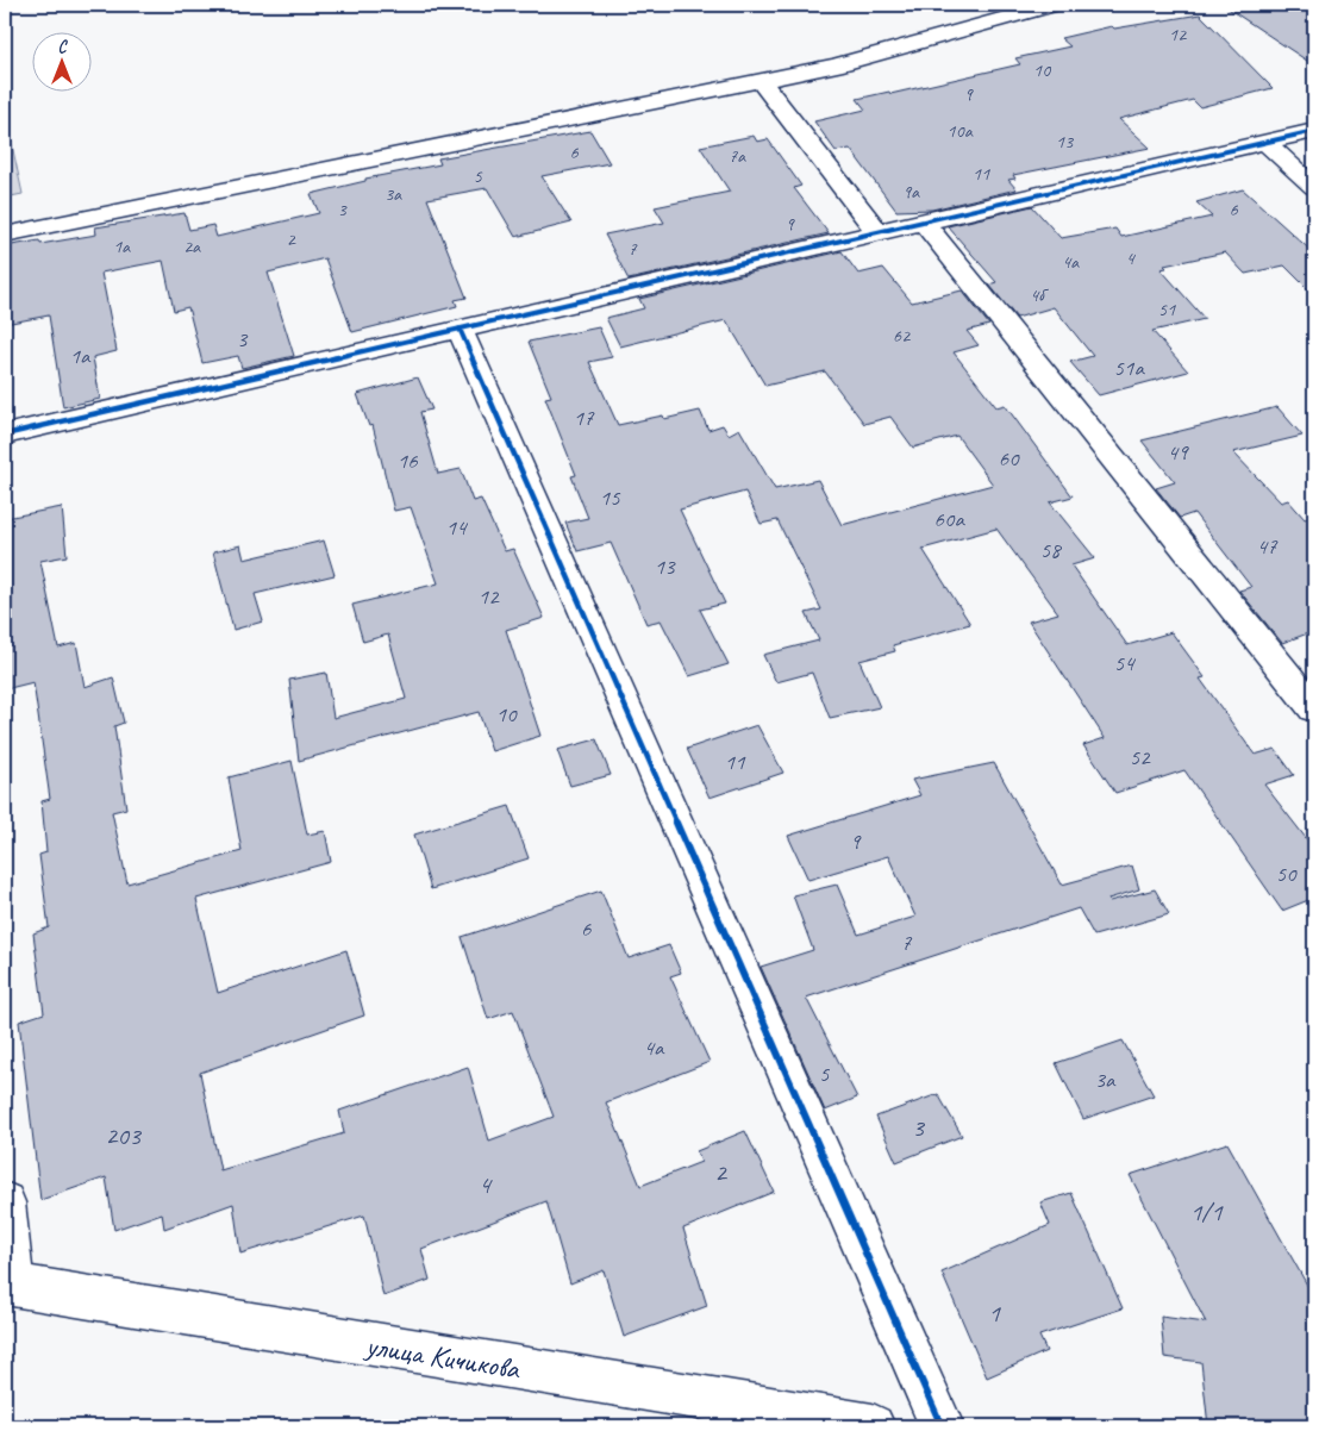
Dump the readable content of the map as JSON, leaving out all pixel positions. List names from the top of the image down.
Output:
{
  "streets": {
    "street": ["улица Кичикова"]
  },
  "house_numbers": [
    "12",
    "10",
    "9",
    "10а",
    "13",
    "6",
    "7а",
    "11",
    "5",
    "9а",
    "3а",
    "3",
    "6",
    "9",
    "2",
    "1а",
    "2а",
    "7",
    "4",
    "4а",
    "4б",
    "51",
    "62",
    "3",
    "1а",
    "51а",
    "17",
    "49",
    "60",
    "16",
    "15",
    "60а",
    "14",
    "47",
    "58",
    "13",
    "12",
    "54",
    "10",
    "52",
    "11",
    "9",
    "50",
    "6",
    "7",
    "4а",
    "5",
    "3а",
    "3",
    "203",
    "2",
    "4",
    "1/1",
    "1"
  ],
  "north": "top"
}
